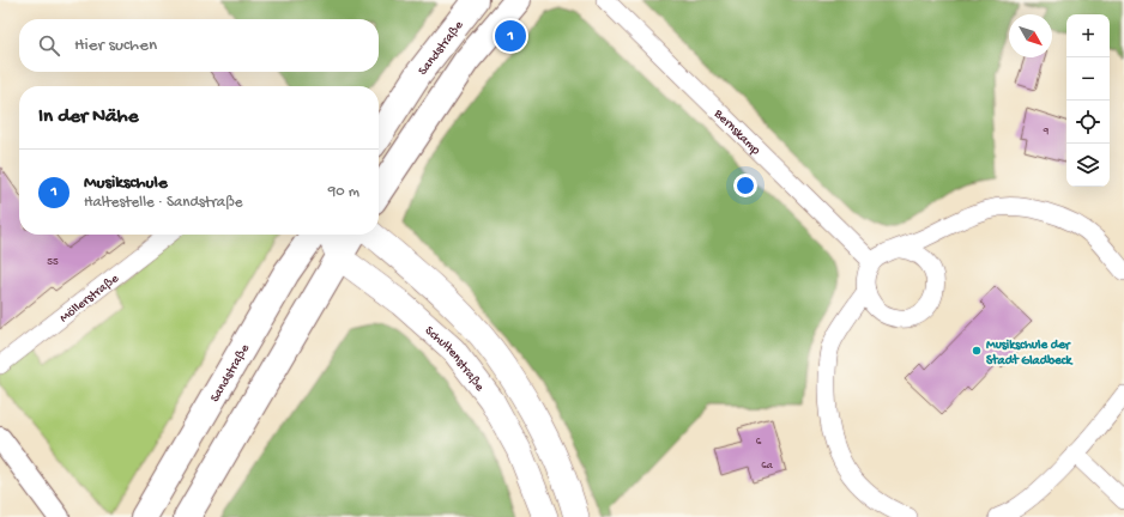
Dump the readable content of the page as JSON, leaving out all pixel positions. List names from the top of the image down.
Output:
{
  "streets": {
    "main road": ["Sandstraße", "Schultenstraße"],
    "street": ["Bernskamp", "Möllerstraße"]
  },
  "places": ["Musikschule der Stadt Gladbeck"],
  "house_numbers": [
    "9",
    "55",
    "6",
    "6a"
  ],
  "north": "bottom right",
  "page": {
    "map_buttons": ["+", "−"],
    "pins": "1",
    "search": "Hier suchen",
    "heading": "In der Nähe",
    "list": [
      {
        "mark": "1",
        "name": "Musikschule",
        "note": "Haltestelle · Sandstraße",
        "value": "90 m"
      }
    ]
  }
}
